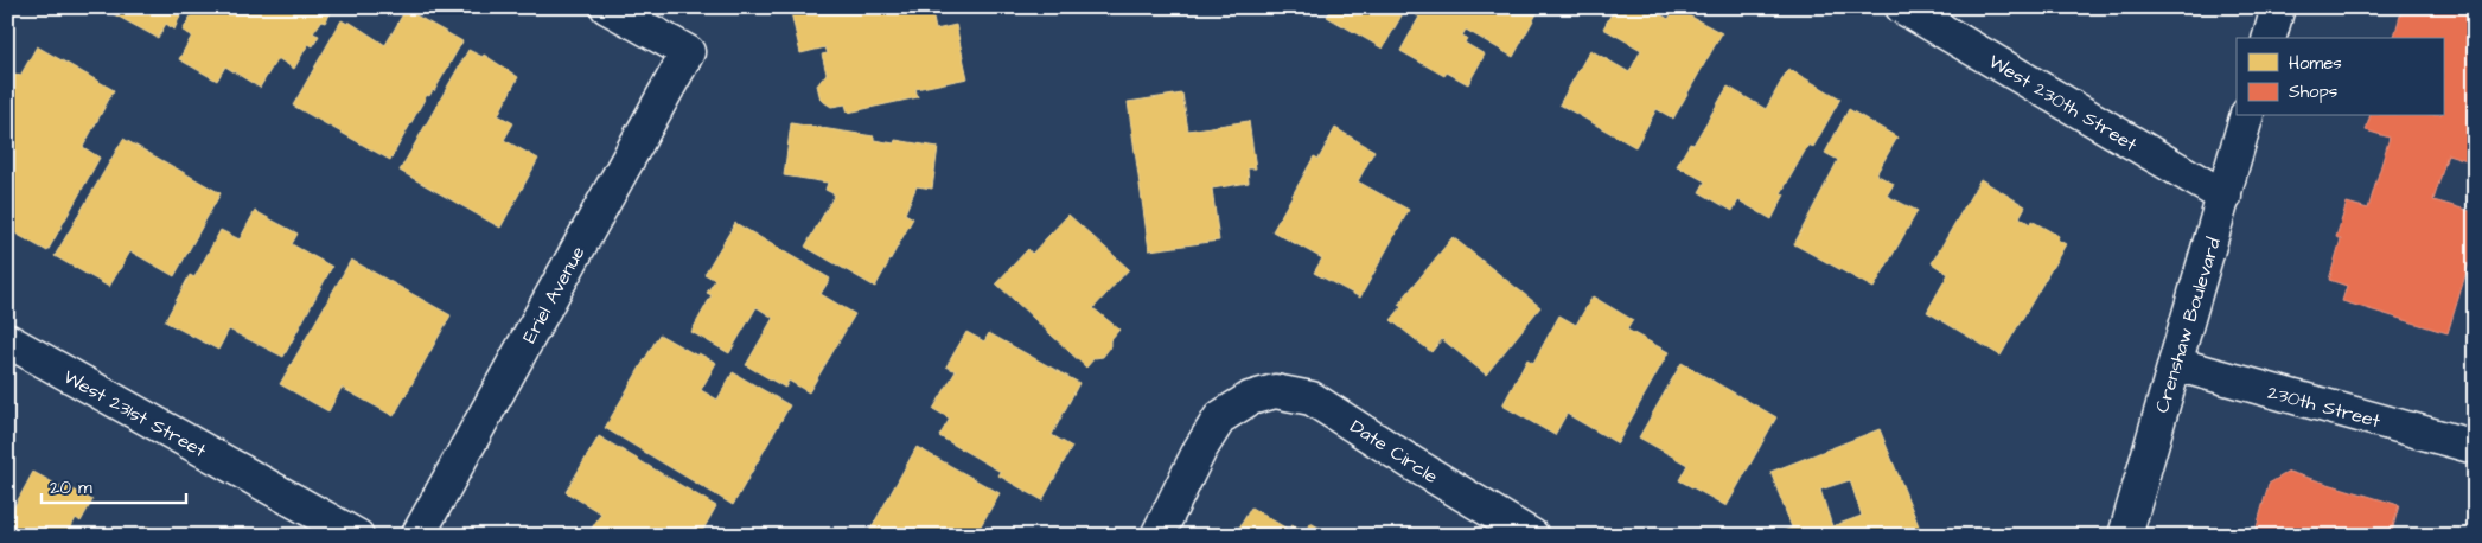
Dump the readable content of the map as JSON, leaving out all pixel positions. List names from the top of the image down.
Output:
{
  "streets": {
    "street": [
      "West 230th Street",
      "Eriel Avenue",
      "Crenshaw Boulevard",
      "230th Street",
      "West 231st Street",
      "Date Circle"
    ]
  },
  "crossings": [
    ["West 230th Street", "Crenshaw Boulevard"],
    ["Crenshaw Boulevard", "230th Street"]
  ],
  "legend": ["Homes", "Shops"],
  "scale_bar": "20 m"
}
